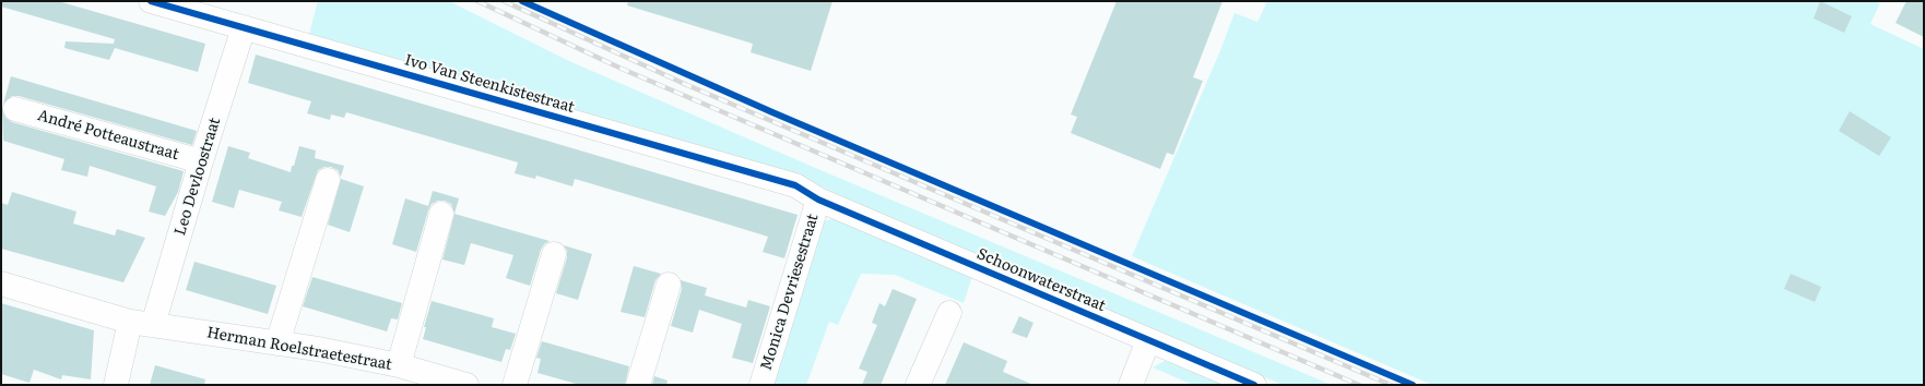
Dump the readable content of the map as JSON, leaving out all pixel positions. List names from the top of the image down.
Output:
{
  "streets": {
    "street": [
      "Ivo Van Steenkistestraat",
      "André Potteaustraat",
      "Leo Devloostraat",
      "Schoonwaterstraat",
      "Monica Devriesestraat",
      "Herman Roelstraetestraat"
    ]
  },
  "crossings": [
    ["Ivo Van Steenkistestraat", "Leo Devloostraat"],
    ["Ivo Van Steenkistestraat", "Schoonwaterstraat"],
    ["Ivo Van Steenkistestraat", "Monica Devriesestraat"],
    ["André Potteaustraat", "Leo Devloostraat"],
    ["Leo Devloostraat", "Herman Roelstraetestraat"],
    ["Schoonwaterstraat", "Monica Devriesestraat"]
  ]
}
